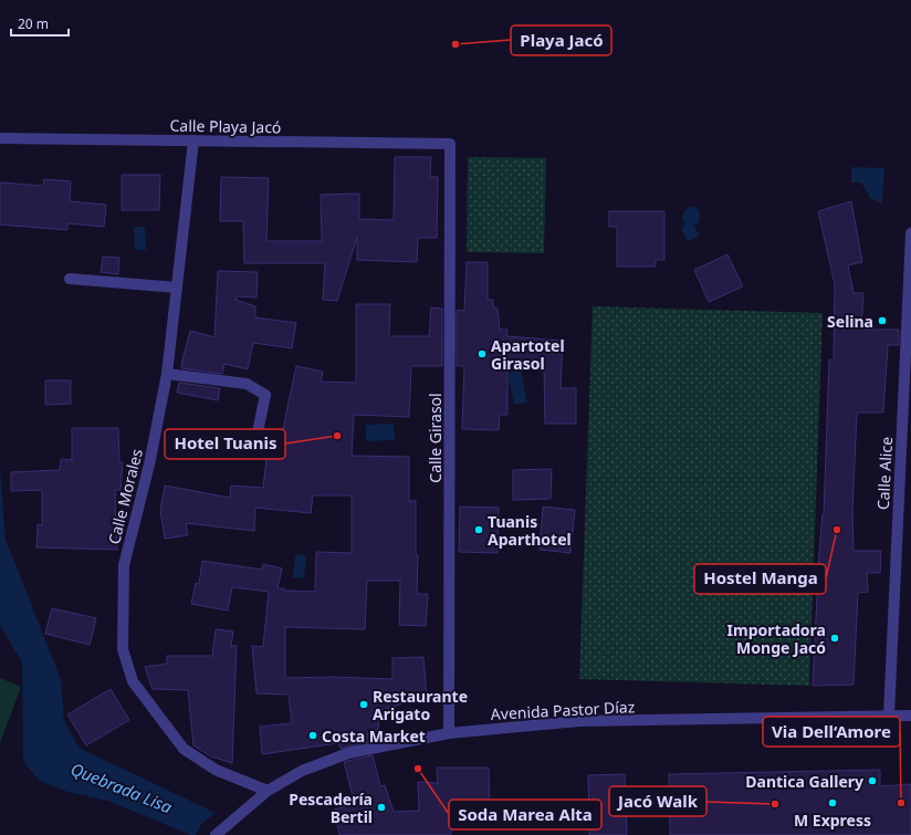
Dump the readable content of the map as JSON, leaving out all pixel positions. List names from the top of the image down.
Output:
{
  "streets": {
    "street": [
      "Calle Playa Jacó",
      "Calle Girasol",
      "Calle Alice",
      "Calle Morales",
      "Avenida Pastor Díaz"
    ]
  },
  "crossings": [
    ["Calle Playa Jacó", "Calle Girasol"],
    ["Calle Playa Jacó", "Calle Morales"],
    ["Calle Girasol", "Avenida Pastor Díaz"],
    ["Calle Alice", "Avenida Pastor Díaz"],
    ["Calle Morales", "Avenida Pastor Díaz"]
  ],
  "water": ["Quebrada Lisa"],
  "places": [
    "Playa Jacó",
    "Selina",
    "Apartotel Girasol",
    "Hotel Tuanis",
    "Tuanis Aparthotel",
    "Hostel Manga",
    "Importadora Monge Jacó",
    "Restaurante Arigato",
    "Costa Market",
    "Soda Marea Alta",
    "Dantica Gallery",
    "M Express",
    "Via Dell‘Amore",
    "Jacó Walk",
    "Pescadería Bertil"
  ],
  "scale_bar": "20 m"
}
